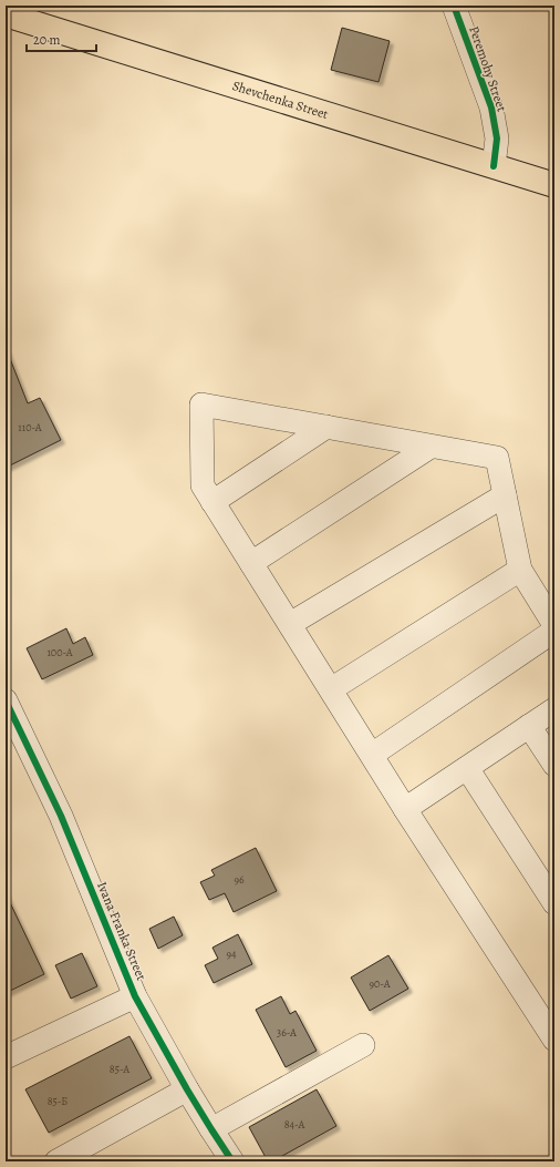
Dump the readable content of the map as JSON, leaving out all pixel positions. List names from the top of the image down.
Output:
{
  "streets": {
    "main road": ["Shevchenka Street"],
    "street": ["Peremohy Street", "Ivana Franka Street"]
  },
  "crossings": [
    ["Peremohy Street", "Shevchenka Street"]
  ],
  "house_numbers": [
    "110-А",
    "100-А",
    "96",
    "94",
    "90-А",
    "36-А",
    "85-А",
    "85-Б",
    "84-А"
  ],
  "scale_bar": "20 m"
}
